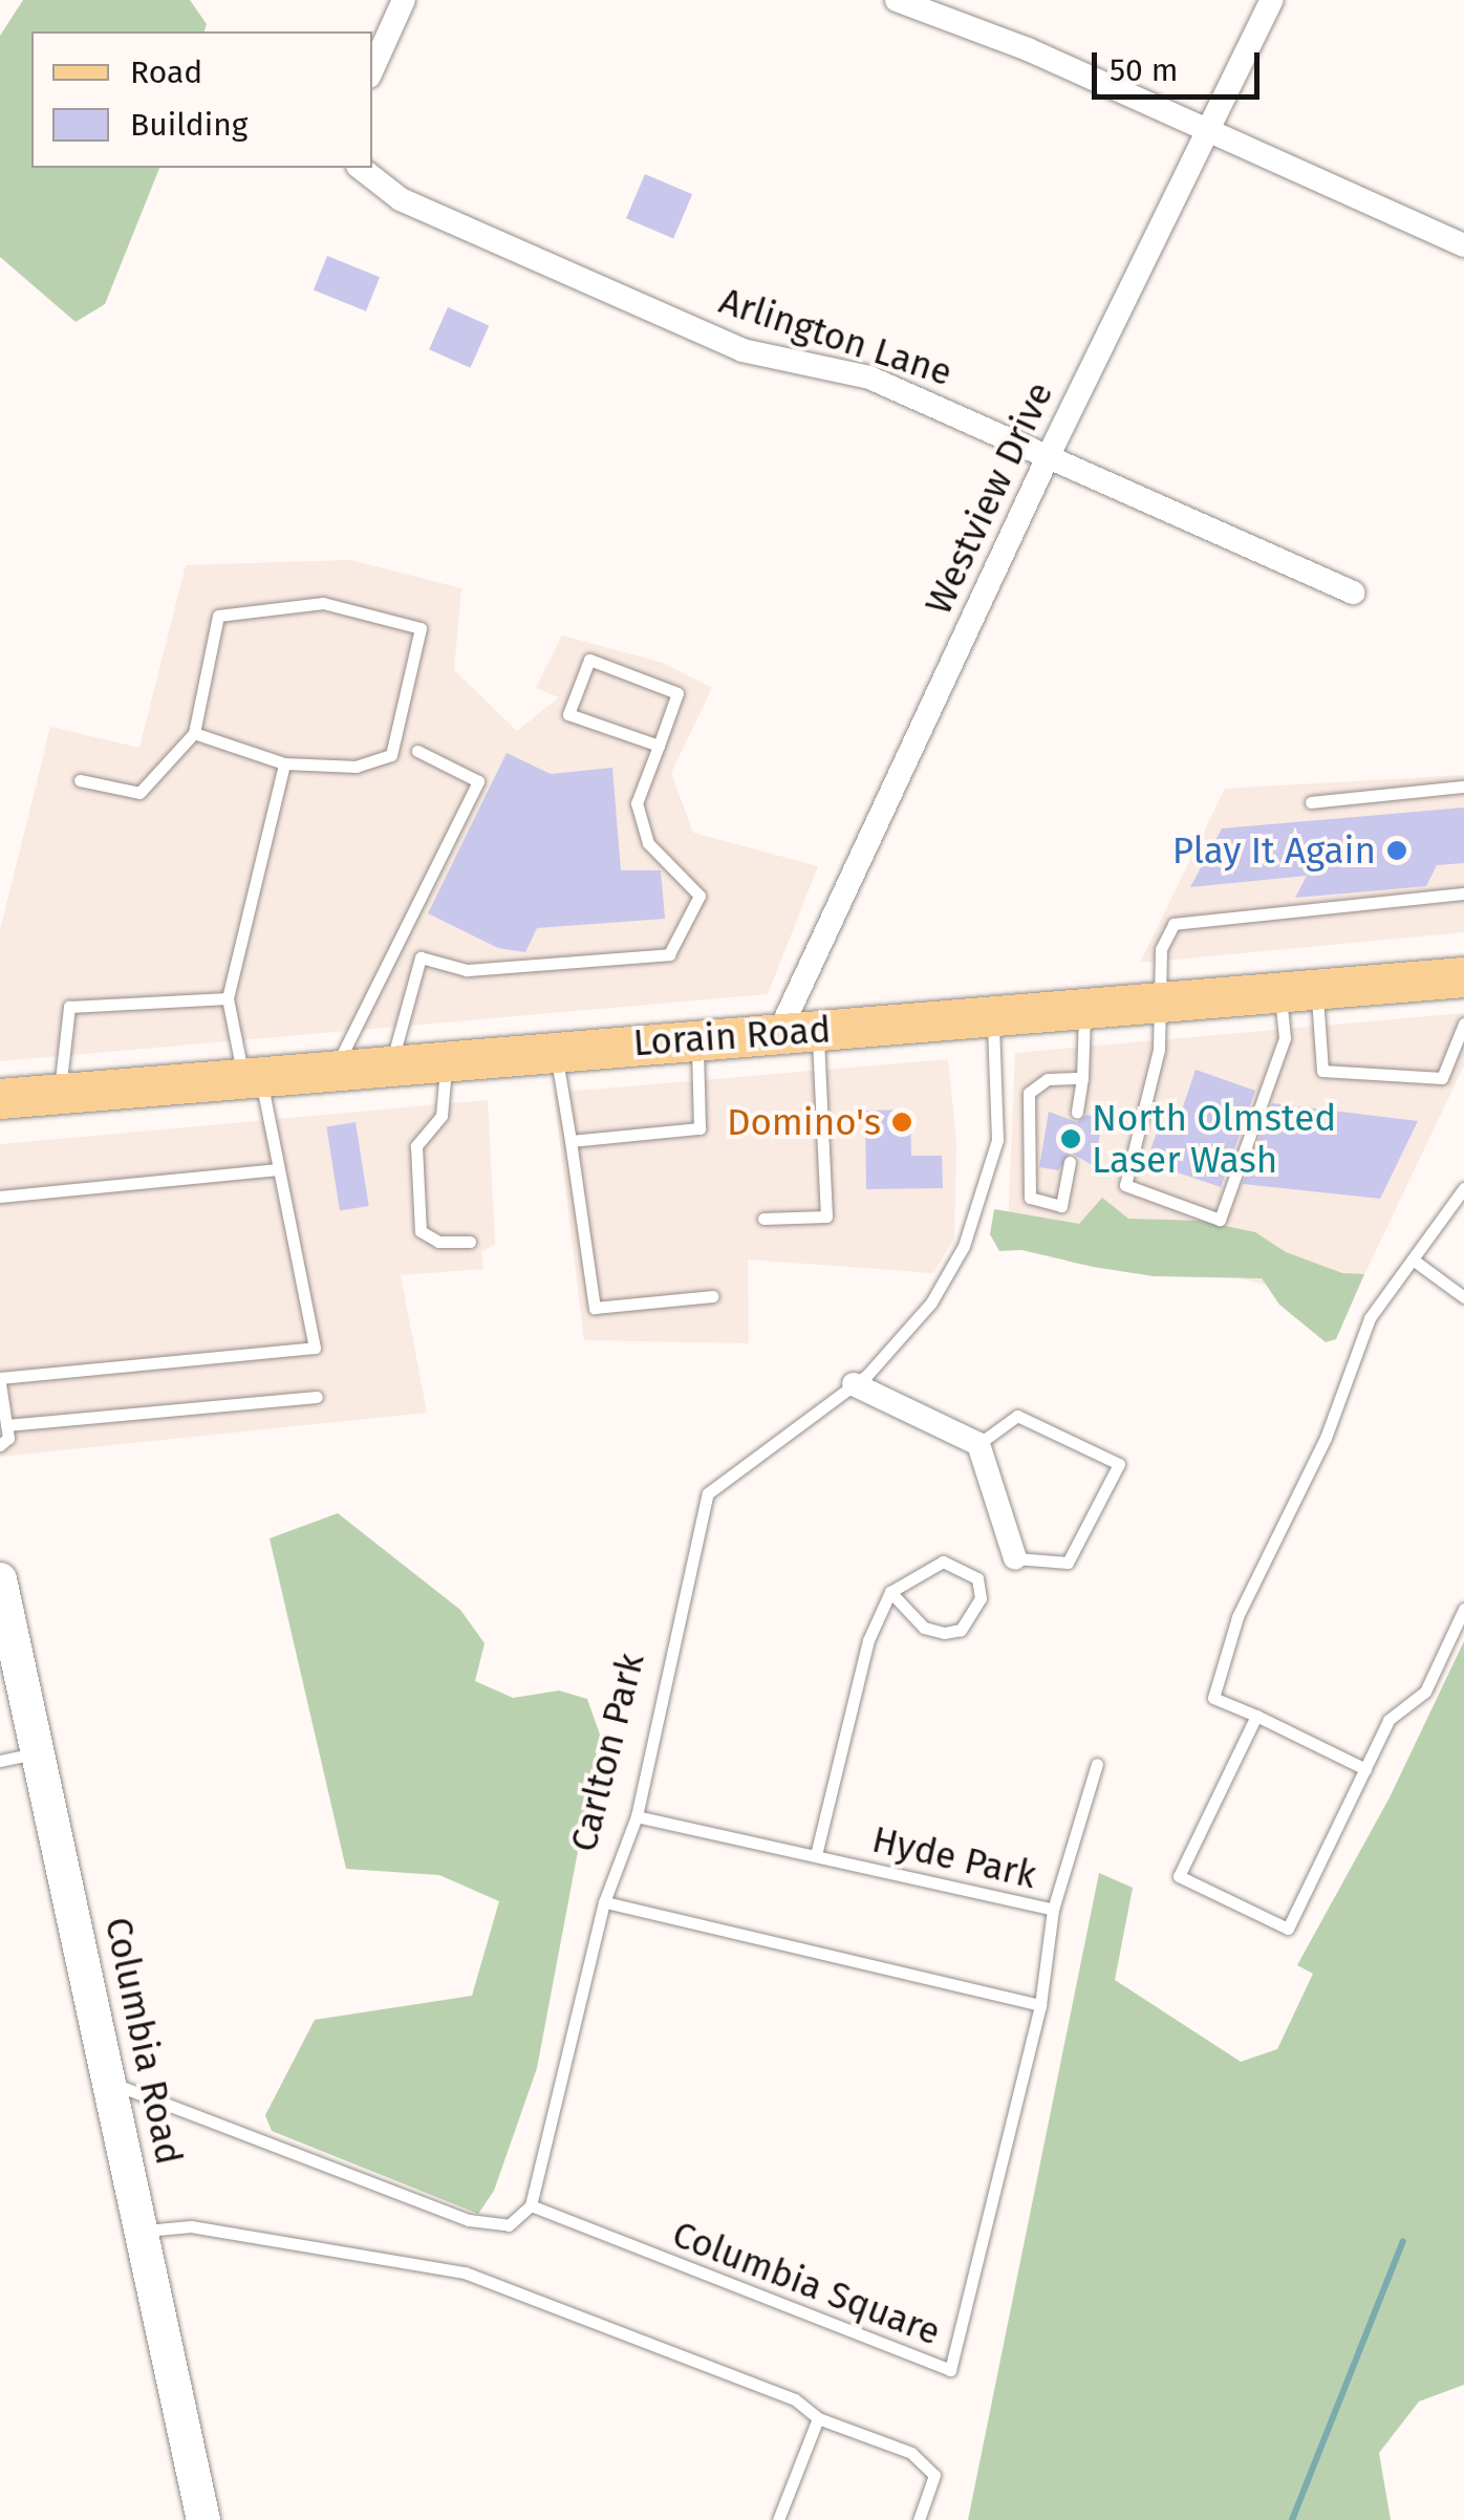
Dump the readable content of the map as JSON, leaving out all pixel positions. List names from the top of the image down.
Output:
{
  "streets": {
    "main road": ["Lorain Road", "Columbia Road"],
    "street": ["Arlington Lane", "Westview Drive"],
    "lane": ["Carlton Park", "Hyde Park", "Columbia Square"]
  },
  "crossings": [
    ["Arlington Lane", "Westview Drive"],
    ["Westview Drive", "Lorain Road"],
    ["Lorain Road", "Carlton Park"],
    ["Carlton Park", "Hyde Park"],
    ["Carlton Park", "Columbia Square"]
  ],
  "places": ["Play It Again", "Domino's", "North Olmsted Laser Wash"],
  "legend": ["Road", "Building"],
  "scale_bar": "50 m"
}
